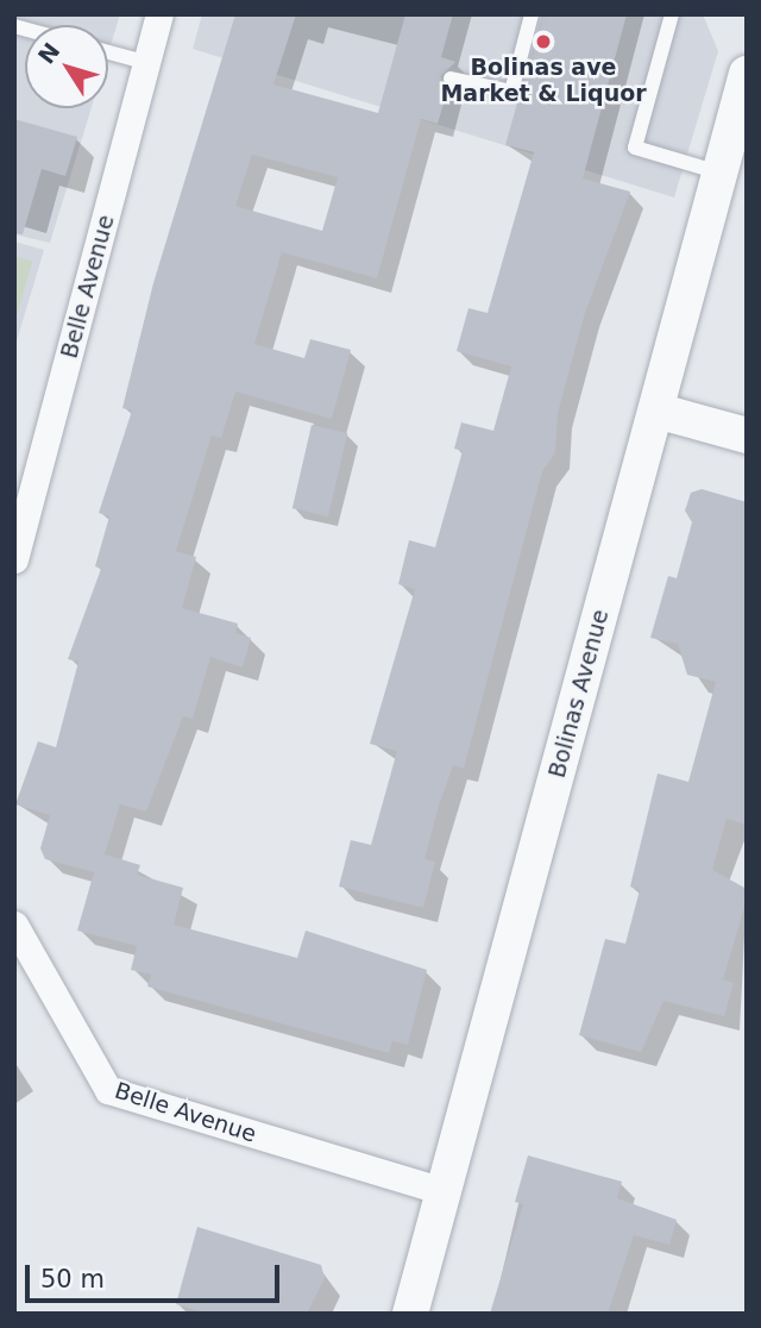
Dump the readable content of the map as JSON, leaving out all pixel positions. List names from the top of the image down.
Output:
{
  "streets": {
    "street": ["Belle Avenue", "Bolinas Avenue"]
  },
  "crossings": [
    ["Belle Avenue", "Bolinas Avenue"]
  ],
  "places": ["Bolinas ave Market & Liquor"],
  "scale_bar": "50 m",
  "north": "top left"
}
